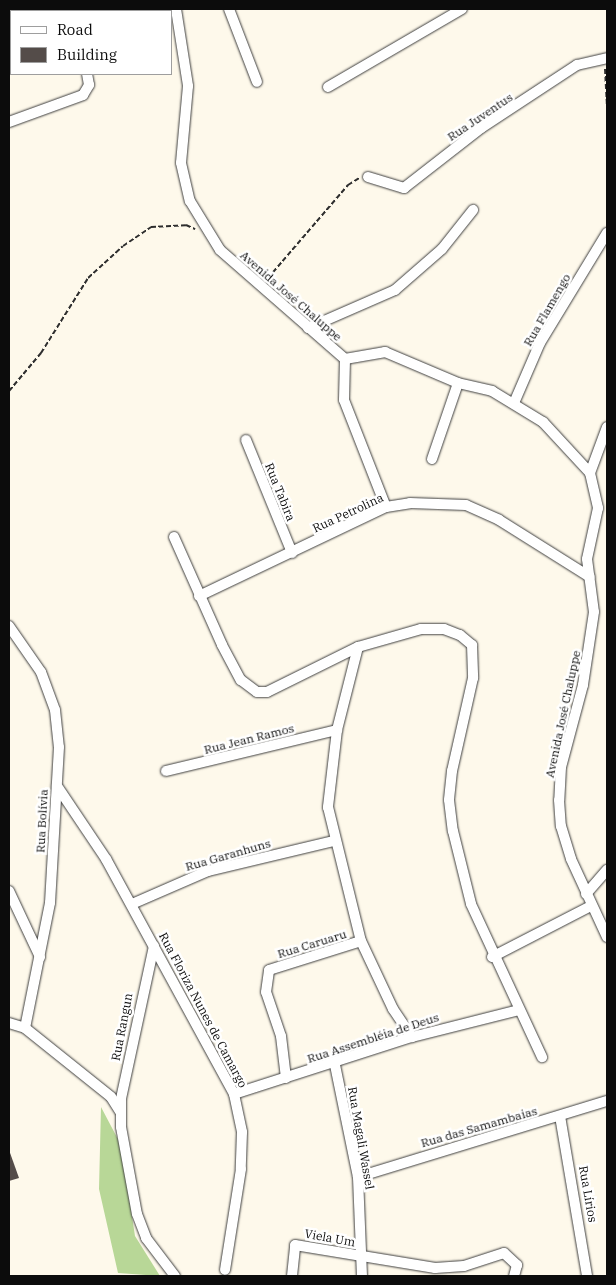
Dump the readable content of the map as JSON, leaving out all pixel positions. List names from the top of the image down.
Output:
{
  "streets": {
    "street": [
      "Rua Juventus",
      "Avenida José Chaluppe",
      "Rua Flamengo",
      "Rua Tabira",
      "Rua Petrolina",
      "Rua Jean Ramos",
      "Rua Bolívia",
      "Rua Garanhuns",
      "Rua Caruaru",
      "Rua Floriza Nunes de Camargo",
      "Rua Rangun",
      "Rua Assembléia de Deus",
      "Rua das Samambaias",
      "Rua Magali Wassel",
      "Rua Lírios",
      "Viela Um"
    ]
  },
  "crossings": [
    ["Avenida José Chaluppe", "Rua Flamengo"],
    ["Avenida José Chaluppe", "Rua Petrolina"],
    ["Rua Tabira", "Rua Petrolina"],
    ["Rua Bolívia", "Rua Floriza Nunes de Camargo"],
    ["Rua Garanhuns", "Rua Floriza Nunes de Camargo"],
    ["Rua Caruaru", "Rua Assembléia de Deus"],
    ["Rua Floriza Nunes de Camargo", "Rua Rangun"],
    ["Rua Floriza Nunes de Camargo", "Rua Assembléia de Deus"],
    ["Rua Assembléia de Deus", "Rua Magali Wassel"],
    ["Rua das Samambaias", "Rua Magali Wassel"],
    ["Rua das Samambaias", "Rua Lírios"],
    ["Rua Magali Wassel", "Viela Um"]
  ],
  "legend": ["Road", "Building"]
}
